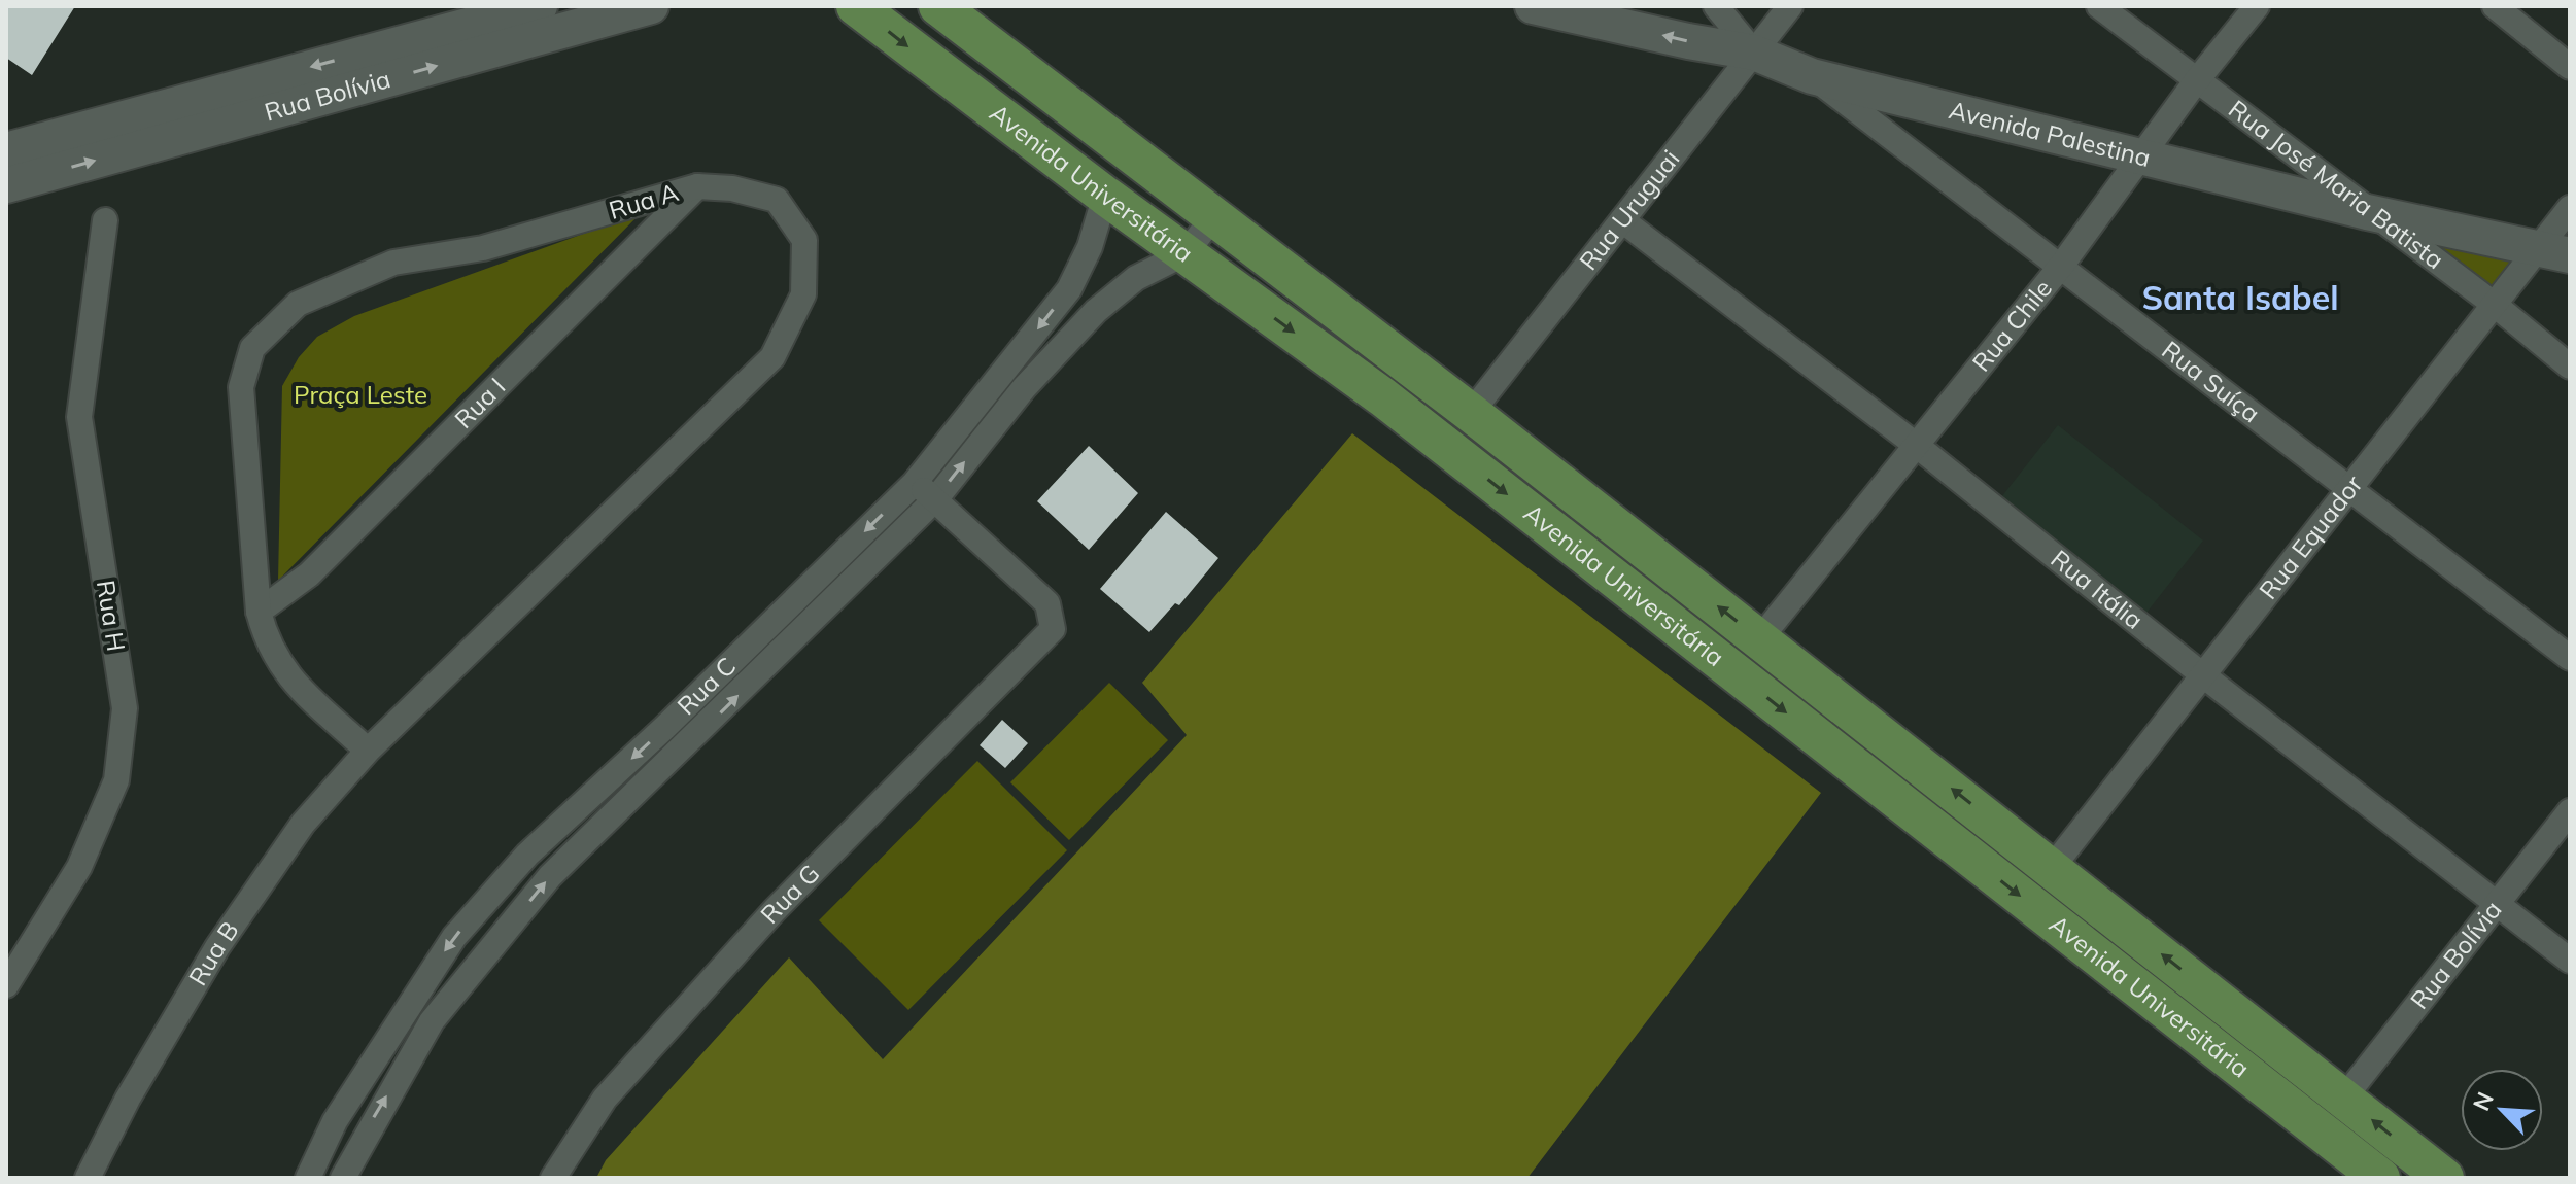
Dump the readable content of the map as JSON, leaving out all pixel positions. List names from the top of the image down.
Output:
{
  "streets": {
    "main road": ["Rua Bolívia", "Avenida Palestina", "Avenida Universitária"],
    "street": [
      "Rua José Maria Batista",
      "Rua A",
      "Rua Uruguai",
      "Rua Chile",
      "Rua Suíça",
      "Rua I",
      "Rua Equador",
      "Rua Itália",
      "Rua H",
      "Rua C",
      "Rua G",
      "Rua B"
    ]
  },
  "crossings": [
    ["Rua Bolívia", "Avenida Universitária"],
    ["Rua Bolívia", "Rua Itália"],
    ["Avenida Palestina", "Rua José Maria Batista"],
    ["Avenida Palestina", "Rua Uruguai"],
    ["Avenida Palestina", "Rua Chile"],
    ["Avenida Palestina", "Rua Suíça"],
    ["Avenida Palestina", "Rua Equador"],
    ["Avenida Universitária", "Rua Uruguai"],
    ["Avenida Universitária", "Rua Chile"],
    ["Avenida Universitária", "Rua Equador"],
    ["Avenida Universitária", "Rua C"],
    ["Rua José Maria Batista", "Rua Chile"],
    ["Rua José Maria Batista", "Rua Equador"],
    ["Rua A", "Rua I"],
    ["Rua A", "Rua B"],
    ["Rua Uruguai", "Rua Itália"],
    ["Rua Chile", "Rua Suíça"],
    ["Rua Chile", "Rua Itália"],
    ["Rua Suíça", "Rua Equador"],
    ["Rua Equador", "Rua Itália"],
    ["Rua C", "Rua G"]
  ],
  "districts": ["Santa Isabel"],
  "parks": ["Praça Leste"],
  "north": "top left"
}
